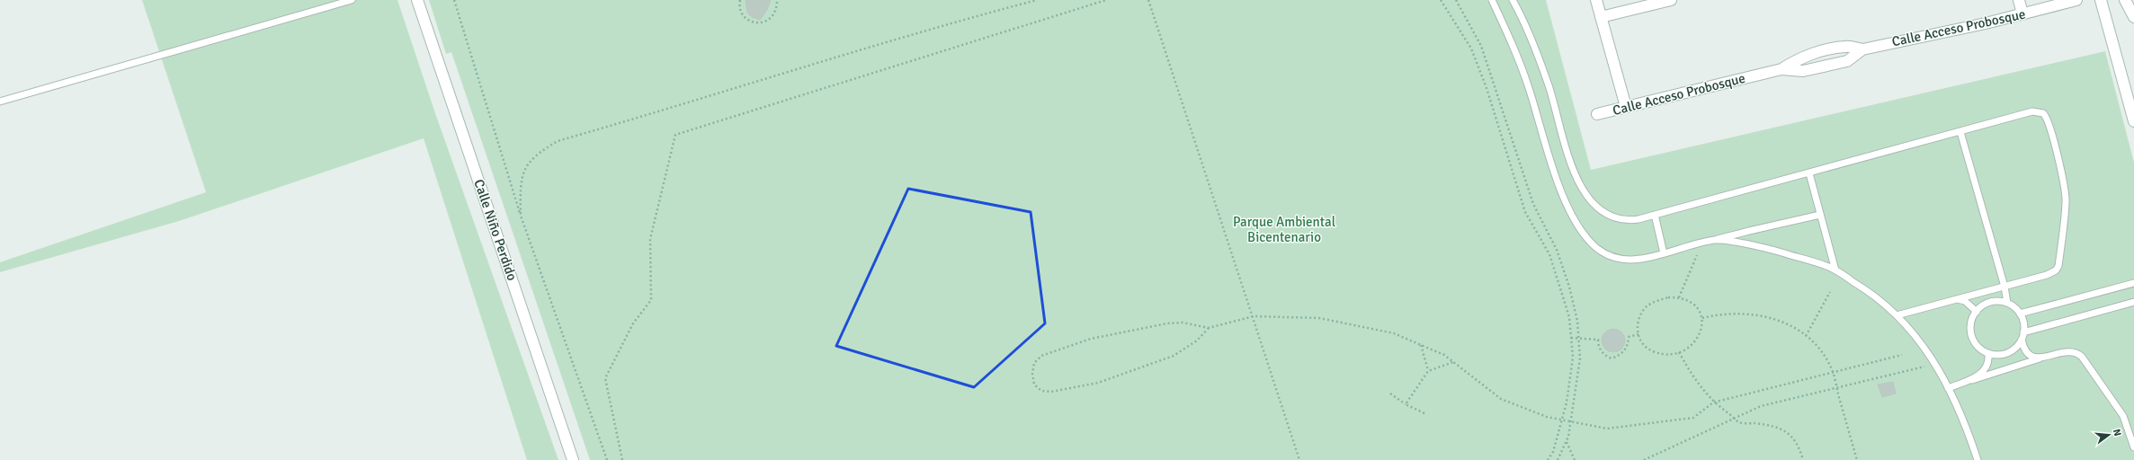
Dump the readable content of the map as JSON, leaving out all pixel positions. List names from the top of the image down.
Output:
{
  "streets": {
    "street": ["Calle Acceso Probosque", "Calle Niño Perdido"]
  },
  "parks": ["Parque Ambiental Bicentenario"],
  "north": "right"
}
